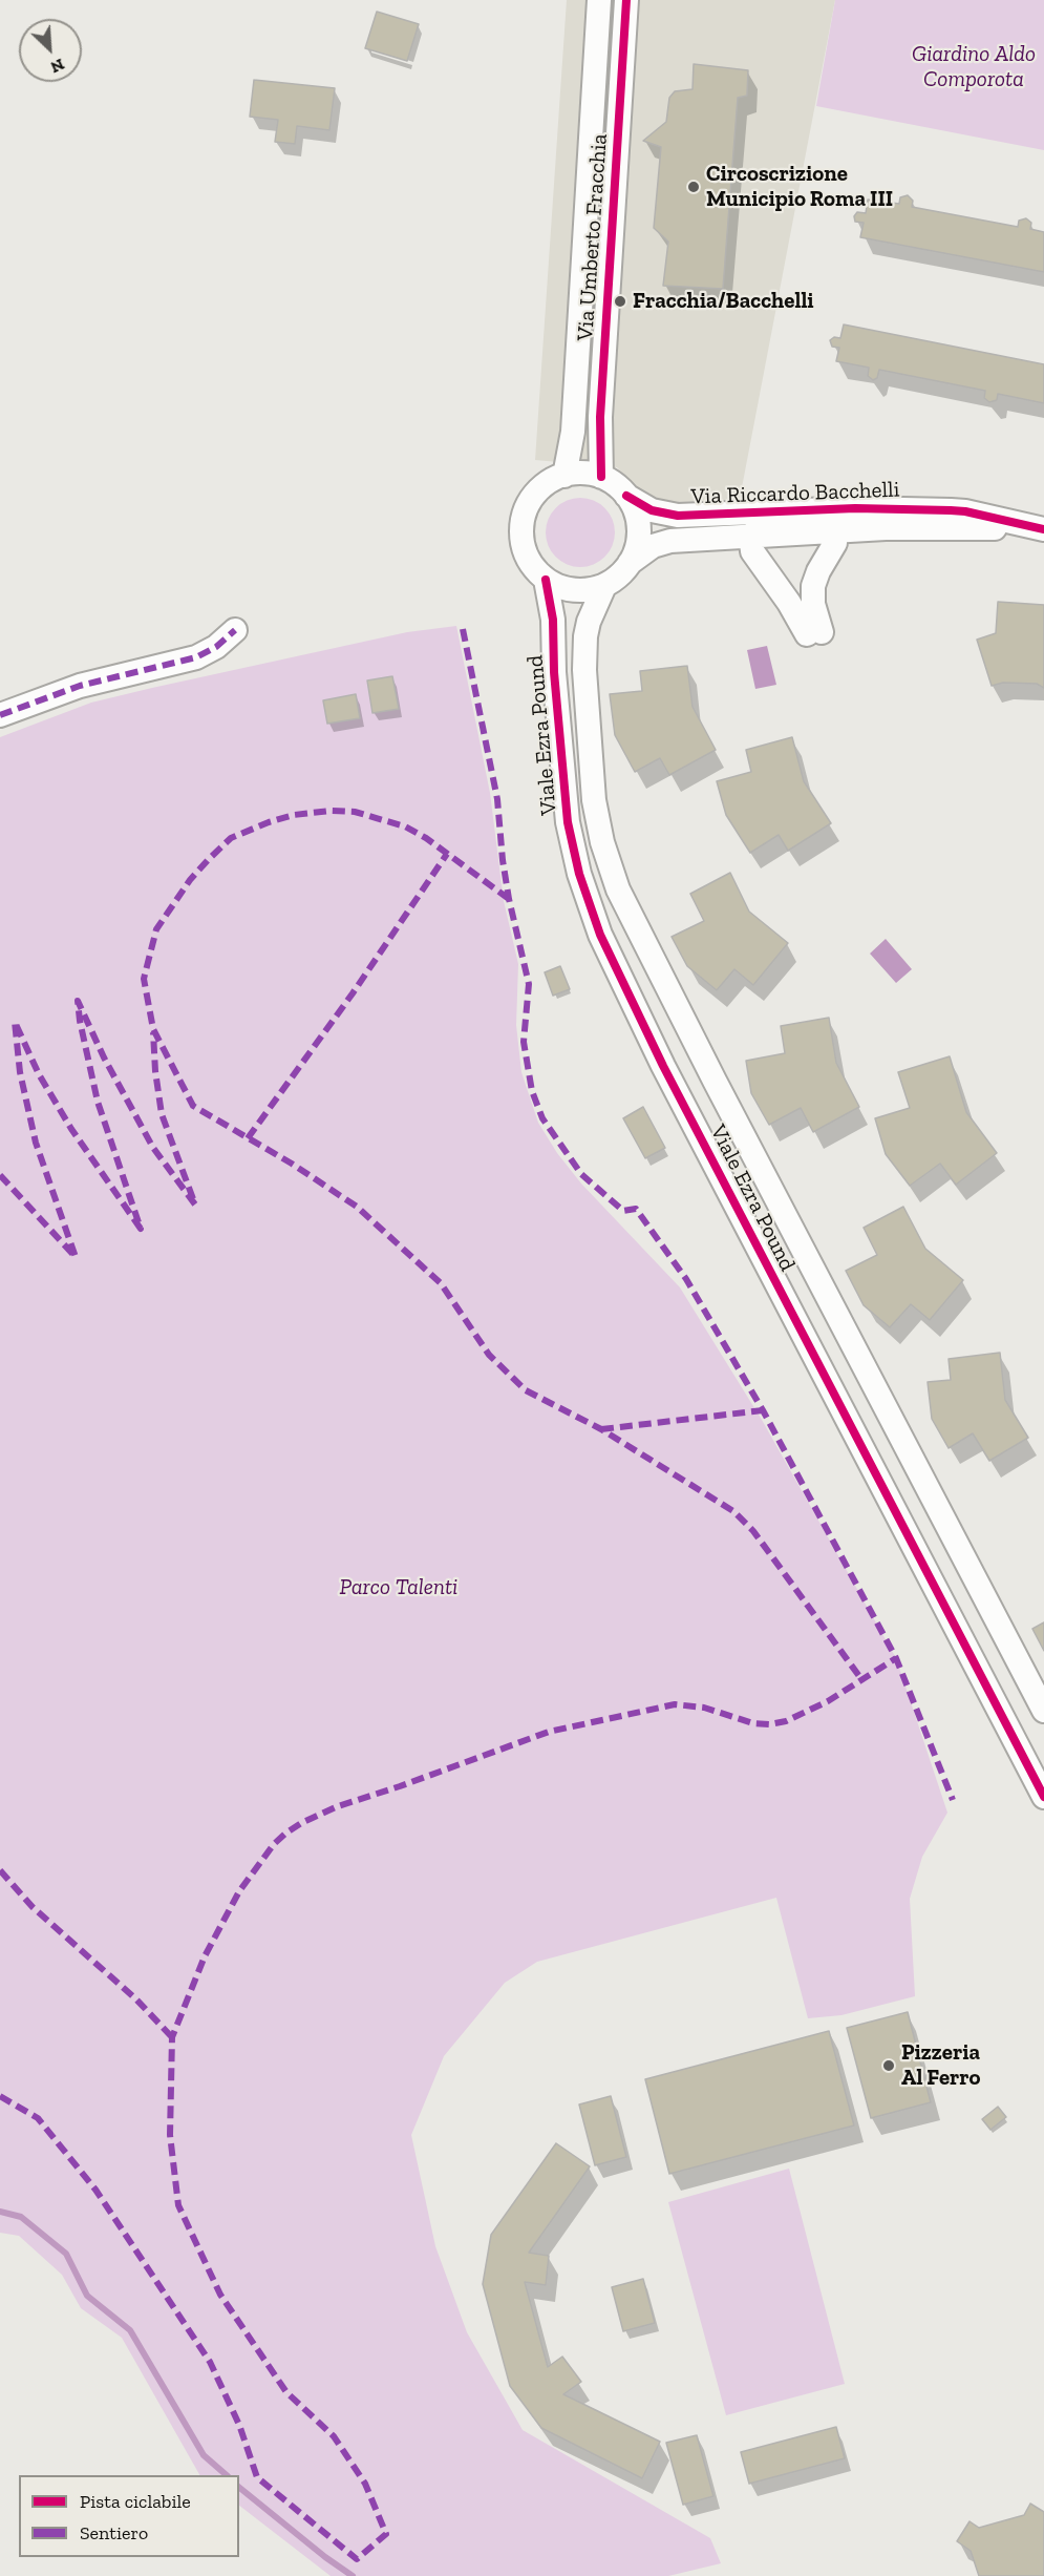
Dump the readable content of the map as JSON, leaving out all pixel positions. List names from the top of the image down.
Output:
{
  "streets": {
    "street": ["Via Umberto Fracchia", "Via Riccardo Bacchelli", "Viale Ezra Pound"]
  },
  "crossings": [
    ["Via Umberto Fracchia", "Via Riccardo Bacchelli"],
    ["Via Umberto Fracchia", "Viale Ezra Pound"],
    ["Via Riccardo Bacchelli", "Viale Ezra Pound"]
  ],
  "parks": ["Giardino Aldo Comporota", "Parco Talenti"],
  "places": ["Circoscrizione Municipio Roma III", "Fracchia/Bacchelli", "Pizzeria Al Ferro"],
  "legend": ["Pista ciclabile", "Sentiero"],
  "north": "bottom right"
}
